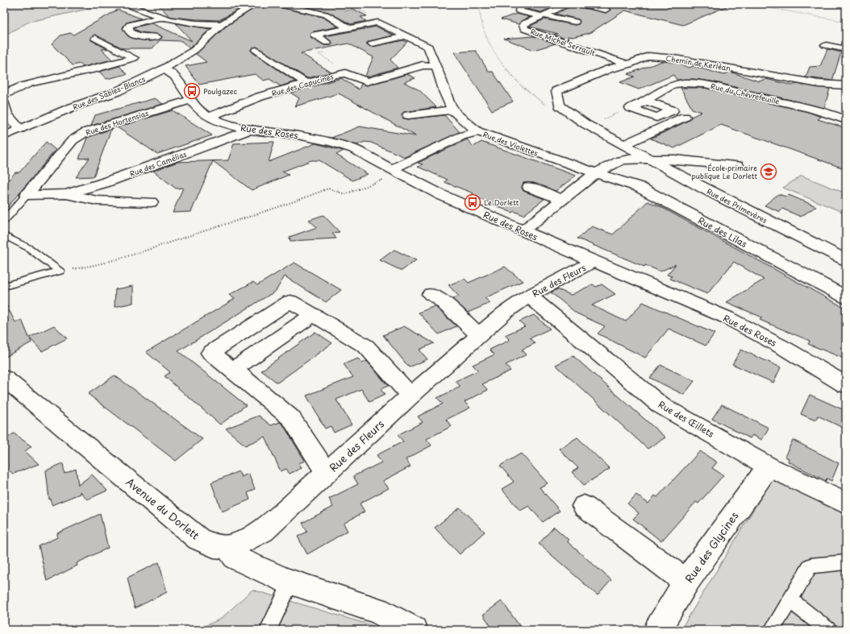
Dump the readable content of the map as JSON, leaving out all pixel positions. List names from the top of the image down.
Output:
{
  "streets": {
    "street": [
      "Rue Michel Serrault",
      "Chemin de Kerléan",
      "Rue des Capucines",
      "Rue des Sables-Blancs",
      "Rue du Chèvrefeuille",
      "Rue des Hortensias",
      "Rue des Roses",
      "Rue des Violettes",
      "Rue des Camélias",
      "Rue des Primevères",
      "Rue des Lilas",
      "Rue des Fleurs",
      "Rue des Œillets",
      "Avenue du Dorlett",
      "Rue des Glycines"
    ]
  },
  "crossings": [
    ["Rue Michel Serrault", "Chemin de Kerléan"],
    ["Chemin de Kerléan", "Rue des Primevères"],
    ["Rue des Capucines", "Rue des Roses"],
    ["Rue des Sables-Blancs", "Rue des Roses"],
    ["Rue des Hortensias", "Rue des Roses"],
    ["Rue des Roses", "Rue des Violettes"],
    ["Rue des Roses", "Rue des Camélias"],
    ["Rue des Roses", "Rue des Fleurs"],
    ["Rue des Violettes", "Rue des Lilas"],
    ["Rue des Fleurs", "Rue des Œillets"],
    ["Rue des Fleurs", "Avenue du Dorlett"],
    ["Rue des Œillets", "Rue des Glycines"]
  ],
  "places": {
    "bus stop": ["Poulgazec", "Le Dorlett"],
    "school or university": ["École primaire publique Le Dorlett"]
  }
}
